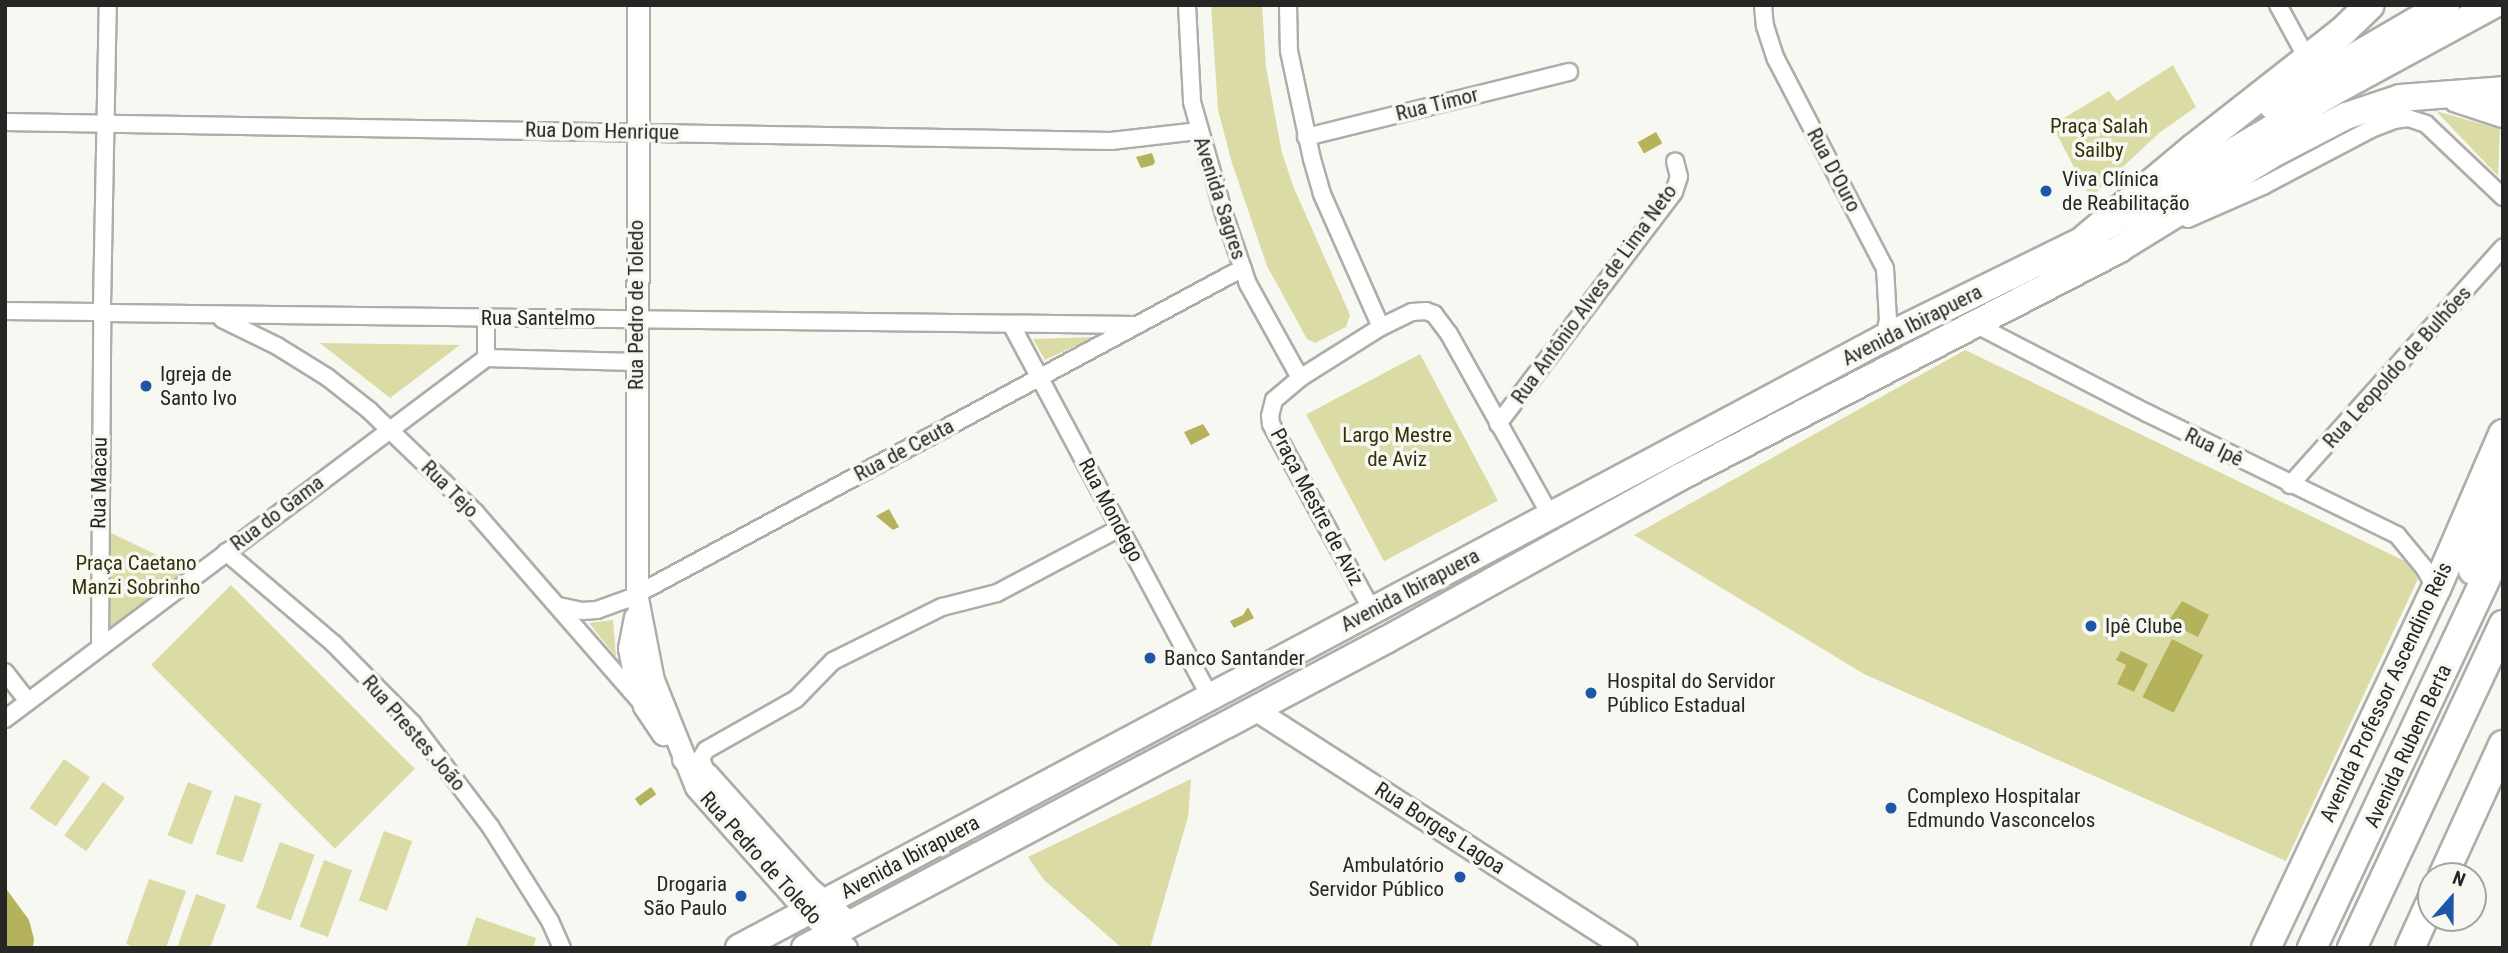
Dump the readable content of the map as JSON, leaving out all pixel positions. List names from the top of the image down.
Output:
{
  "streets": {
    "highway": ["Avenida Professor Ascendino Reis", "Avenida Rubem Berta"],
    "main road": ["Avenida Ibirapuera"],
    "street": [
      "Rua Timor",
      "Rua Dom Henrique",
      "Rua D'Ouro",
      "Avenida Sagres",
      "Rua Antônio Alves de Lima Neto",
      "Rua Pedro de Toledo",
      "Rua Santelmo",
      "Rua Leopoldo de Bulhões",
      "Rua Ipê",
      "Rua de Ceuta",
      "Rua Macau",
      "Rua Tejo",
      "Praça Mestre de Aviz",
      "Rua Mondego",
      "Rua do Gama",
      "Rua Prestes João",
      "Rua Borges Lagoa"
    ]
  },
  "crossings": [
    ["Rua Dom Henrique", "Avenida Sagres"],
    ["Rua Dom Henrique", "Rua Pedro de Toledo"],
    ["Rua Dom Henrique", "Rua Macau"],
    ["Rua D'Ouro", "Avenida Ibirapuera"],
    ["Avenida Sagres", "Rua de Ceuta"],
    ["Avenida Sagres", "Praça Mestre de Aviz"],
    ["Rua Antônio Alves de Lima Neto", "Praça Mestre de Aviz"],
    ["Rua Pedro de Toledo", "Rua Santelmo"],
    ["Rua Pedro de Toledo", "Avenida Ibirapuera"],
    ["Rua Pedro de Toledo", "Rua de Ceuta"],
    ["Rua Pedro de Toledo", "Rua Tejo"],
    ["Rua Santelmo", "Rua de Ceuta"],
    ["Rua Santelmo", "Rua Macau"],
    ["Rua Santelmo", "Rua Tejo"],
    ["Rua Santelmo", "Rua Mondego"],
    ["Avenida Ibirapuera", "Rua Ipê"],
    ["Avenida Ibirapuera", "Praça Mestre de Aviz"],
    ["Avenida Ibirapuera", "Rua Mondego"],
    ["Avenida Ibirapuera", "Rua Borges Lagoa"],
    ["Rua Leopoldo de Bulhões", "Rua Ipê"],
    ["Rua Ipê", "Avenida Professor Ascendino Reis"],
    ["Rua de Ceuta", "Rua Tejo"],
    ["Rua de Ceuta", "Rua Mondego"],
    ["Rua Macau", "Rua do Gama"],
    ["Rua Tejo", "Rua do Gama"],
    ["Rua do Gama", "Rua Prestes João"]
  ],
  "parks": ["Praça Salah Sailby", "Largo Mestre de Aviz", "Praça Caetano Manzi Sobrinho"],
  "places": [
    "Viva Clínica de Reabilitação",
    "Igreja de Santo Ivo",
    "Ipê Clube",
    "Banco Santander",
    "Hospital do Servidor Público Estadual",
    "Complexo Hospitalar Edmundo Vasconcelos",
    "Ambulatório Servidor Público",
    "Drogaria São Paulo"
  ],
  "north": "top"
}
